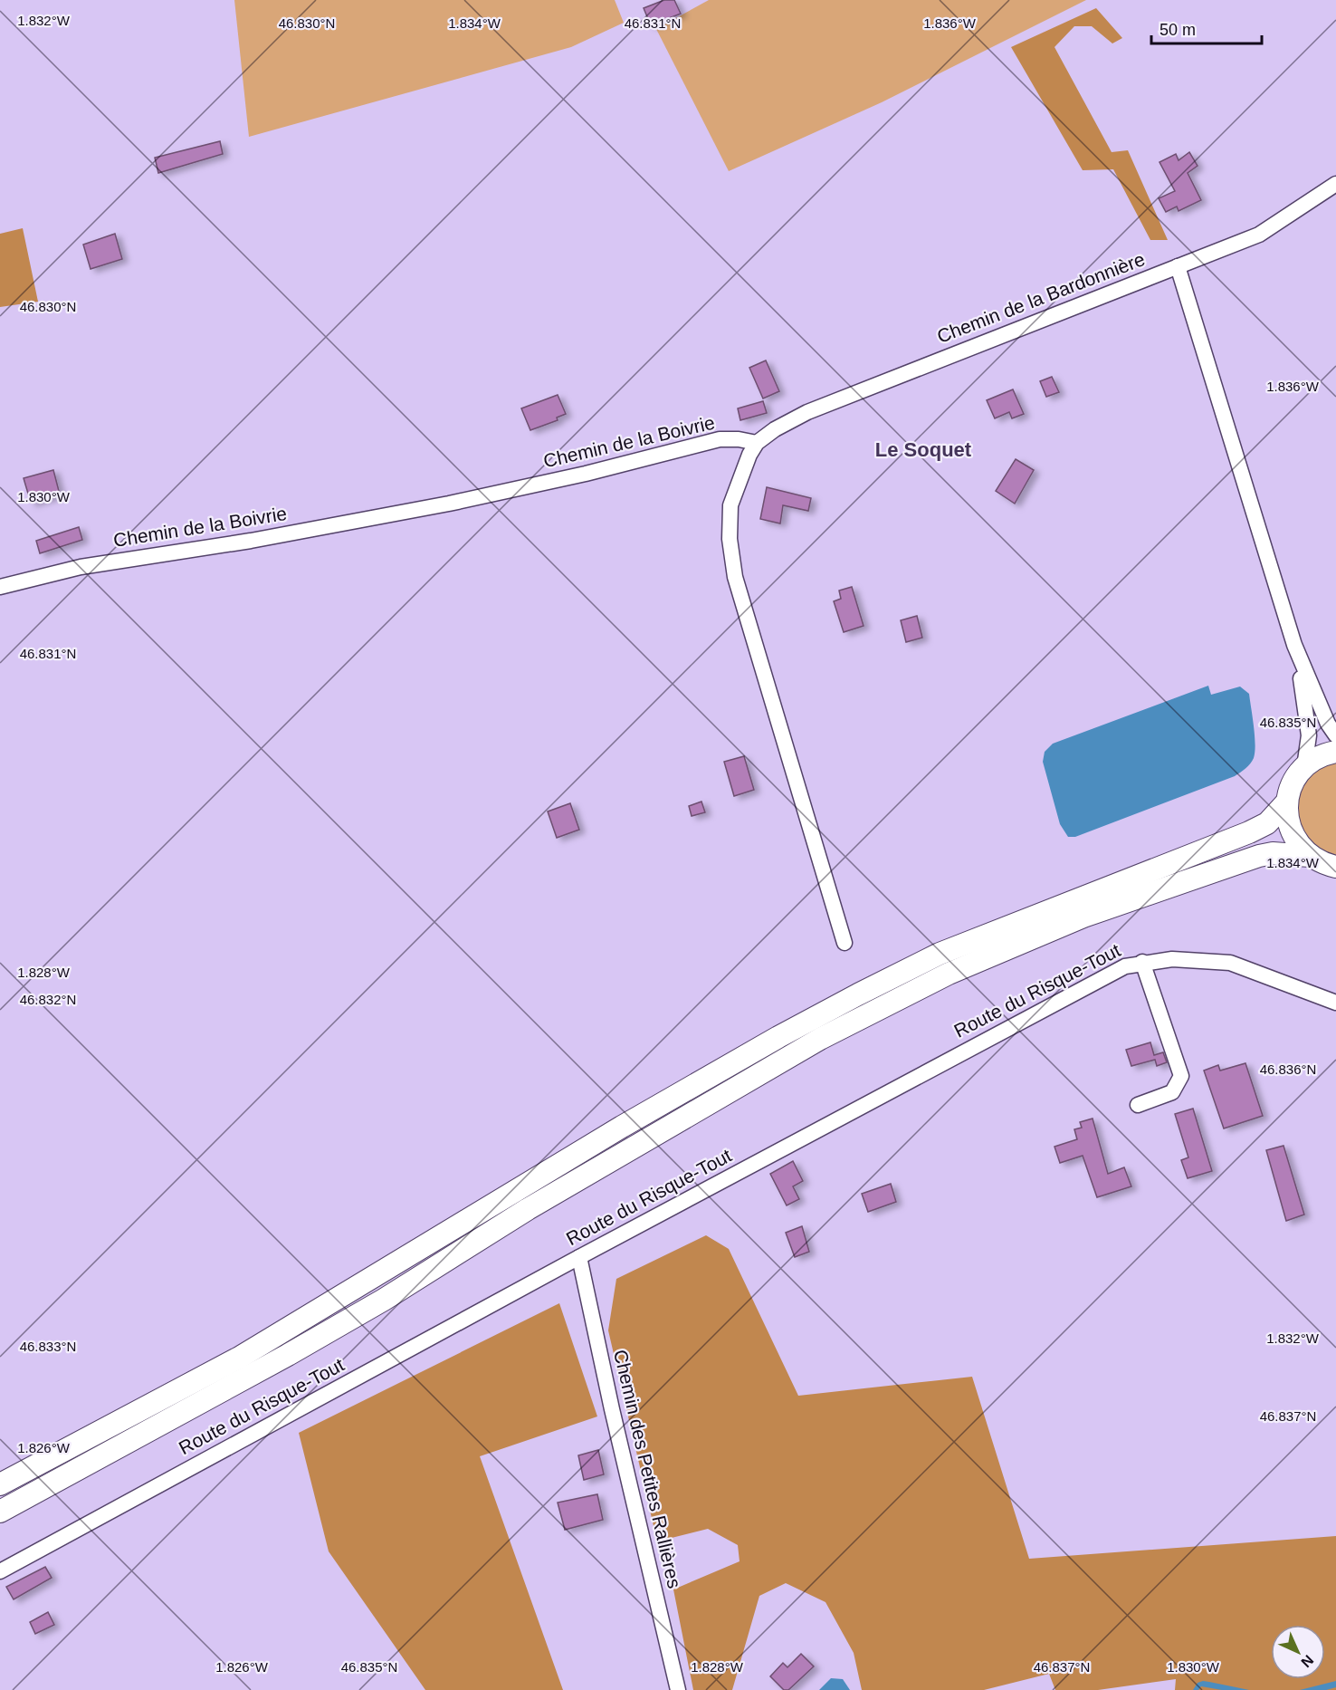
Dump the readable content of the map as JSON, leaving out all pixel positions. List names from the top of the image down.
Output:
{
  "streets": {
    "street": [
      "Chemin de la Bardonnière",
      "Chemin de la Boivrie",
      "Route du Risque-Tout",
      "Chemin des Petites Rallières"
    ]
  },
  "crossings": [
    ["Chemin de la Bardonnière", "Chemin de la Boivrie"],
    ["Route du Risque-Tout", "Chemin des Petites Rallières"]
  ],
  "districts": ["Le Soquet"],
  "scale_bar": "50 m",
  "north": "bottom right",
  "coordinates": [
    "1.832°W",
    "46.830°N",
    "1.834°W",
    "46.831°N",
    "1.836°W",
    "1.830°W",
    "46.835°N",
    "1.828°W",
    "46.832°N",
    "46.836°N",
    "46.833°N",
    "46.837°N",
    "1.826°W"
  ]
}
